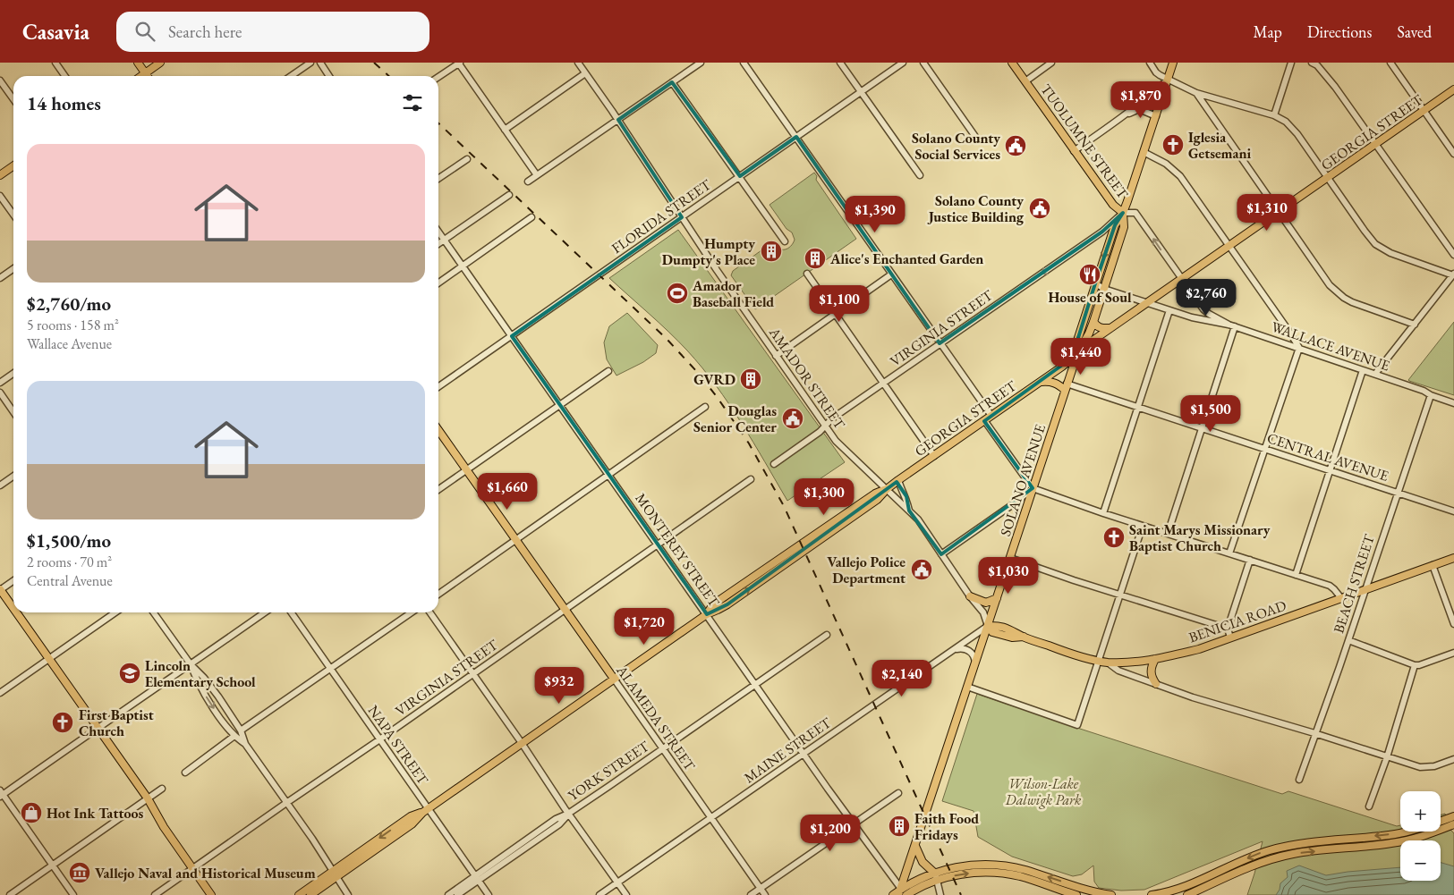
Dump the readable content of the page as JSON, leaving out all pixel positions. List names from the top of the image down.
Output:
{
  "streets": {
    "main road": [
      "GEORGIA STREET",
      "TUOLUMNE STREET",
      "SOLANO AVENUE",
      "BENICIA ROAD",
      "ALAMEDA STREET"
    ],
    "street": [
      "FLORIDA STREET",
      "VIRGINIA STREET",
      "WALLACE AVENUE",
      "AMADOR STREET",
      "CENTRAL AVENUE",
      "MONTEREY STREET",
      "BEACH STREET",
      "NAPA STREET",
      "MAINE STREET",
      "YORK STREET"
    ]
  },
  "crossings": [
    ["GEORGIA STREET", "TUOLUMNE STREET"],
    ["GEORGIA STREET", "WALLACE AVENUE"],
    ["GEORGIA STREET", "AMADOR STREET"],
    ["GEORGIA STREET", "SOLANO AVENUE"],
    ["GEORGIA STREET", "MONTEREY STREET"],
    ["GEORGIA STREET", "ALAMEDA STREET"],
    ["GEORGIA STREET", "NAPA STREET"],
    ["TUOLUMNE STREET", "VIRGINIA STREET"],
    ["TUOLUMNE STREET", "WALLACE AVENUE"],
    ["TUOLUMNE STREET", "SOLANO AVENUE"],
    ["FLORIDA STREET", "AMADOR STREET"],
    ["FLORIDA STREET", "MONTEREY STREET"],
    ["VIRGINIA STREET", "AMADOR STREET"],
    ["VIRGINIA STREET", "SOLANO AVENUE"],
    ["VIRGINIA STREET", "MONTEREY STREET"],
    ["VIRGINIA STREET", "ALAMEDA STREET"],
    ["VIRGINIA STREET", "NAPA STREET"],
    ["WALLACE AVENUE", "SOLANO AVENUE"],
    ["WALLACE AVENUE", "BEACH STREET"],
    ["AMADOR STREET", "SOLANO AVENUE"],
    ["AMADOR STREET", "BENICIA ROAD"],
    ["AMADOR STREET", "MAINE STREET"],
    ["CENTRAL AVENUE", "SOLANO AVENUE"],
    ["CENTRAL AVENUE", "BEACH STREET"],
    ["SOLANO AVENUE", "MONTEREY STREET"],
    ["SOLANO AVENUE", "BENICIA ROAD"],
    ["SOLANO AVENUE", "MAINE STREET"],
    ["MONTEREY STREET", "MAINE STREET"],
    ["MONTEREY STREET", "YORK STREET"],
    ["BEACH STREET", "BENICIA ROAD"],
    ["BENICIA ROAD", "MAINE STREET"],
    ["ALAMEDA STREET", "MAINE STREET"],
    ["ALAMEDA STREET", "YORK STREET"],
    ["NAPA STREET", "YORK STREET"]
  ],
  "parks": ["Wilson-Lake Dalwigk Park"],
  "places": {
    "church": ["Iglesia Getsemani", "Saint Marys Missionary Baptist Church", "First Baptist Church"],
    "public building": [
      "Solano County Social Services",
      "Solano County Justice Building",
      "Douglas Senior Center",
      "Vallejo Police Department"
    ],
    "building": [
      "Humpty Dumpty's Place",
      "Alice's Enchanted Garden",
      "GVRD",
      "Faith Food Fridays"
    ],
    "restaurant": ["House of Soul"],
    "sports": ["Amador Baseball Field"],
    "school or university": ["Lincoln Elementary School"],
    "shop": ["Hot Ink Tattoos"],
    "museum": ["Vallejo Naval and Historical Museum"]
  },
  "page": {
    "header": "Casavia",
    "search": "Search here",
    "nav": ["Map", "Directions", "Saved"],
    "heading": "14 homes",
    "price": [
      "$1,870",
      "$1,310",
      "$1,390",
      "$2,760",
      "$1,100",
      "$1,440",
      "$1,500",
      "$1,660",
      "$1,300",
      "$1,030",
      "$1,720",
      "$2,140",
      "$932",
      "$1,200"
    ],
    "list": [
      {
        "name": "$2,760/mo",
        "note": "5 rooms · 158 m² · Wallace Avenue"
      },
      {
        "name": "$1,500/mo",
        "note": "2 rooms · 70 m² · Central Avenue"
      }
    ],
    "map_buttons": ["+", "−"]
  }
}
